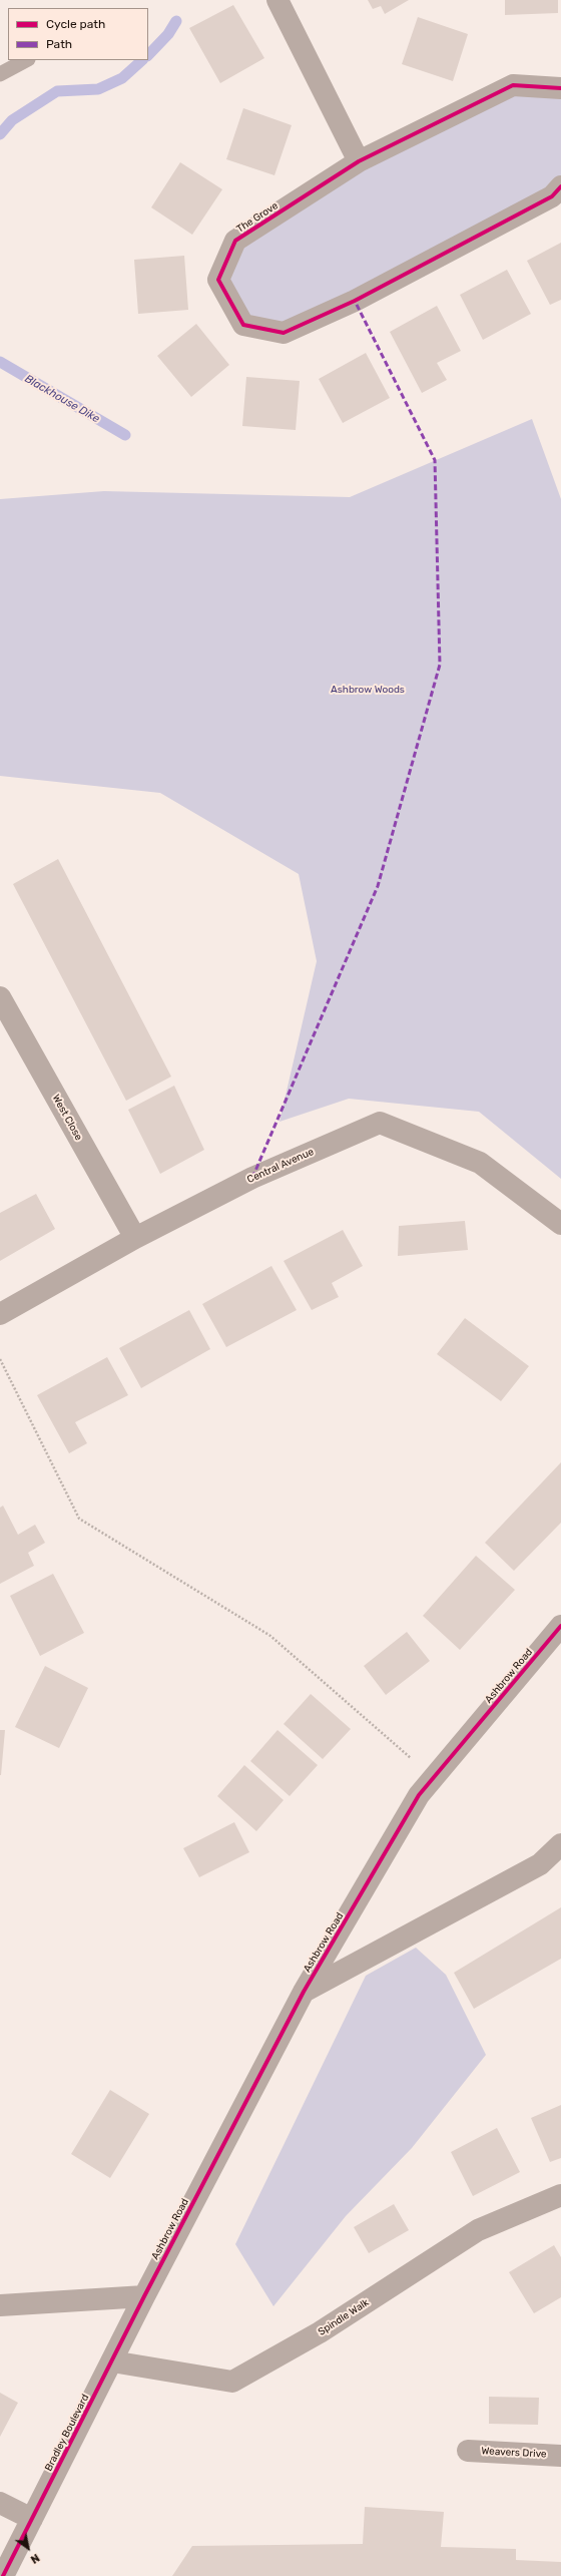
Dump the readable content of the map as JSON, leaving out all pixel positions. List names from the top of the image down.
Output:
{
  "streets": {
    "street": [
      "The Grove",
      "West Close",
      "Central Avenue",
      "Ashbrow Road",
      "Spindle Walk",
      "Bradley Boulevard",
      "Weavers Drive"
    ]
  },
  "crossings": [
    ["West Close", "Central Avenue"],
    ["Ashbrow Road", "Bradley Boulevard"],
    ["Spindle Walk", "Bradley Boulevard"]
  ],
  "water": ["Blackhouse Dike"],
  "parks": ["Ashbrow Woods"],
  "legend": ["Cycle path", "Path"],
  "north": "bottom right"
}
